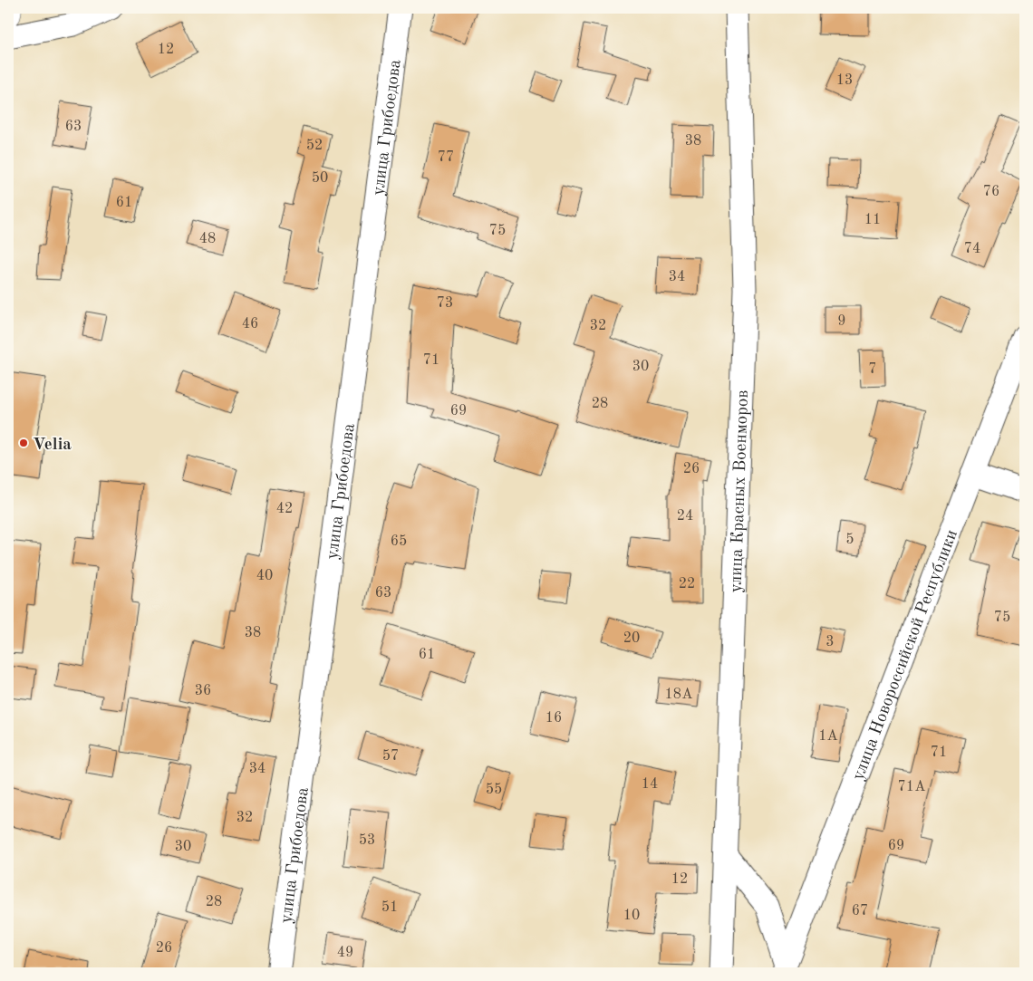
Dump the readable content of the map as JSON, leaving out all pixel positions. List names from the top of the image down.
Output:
{
  "streets": {
    "street": ["улица Грибоедова", "улица Красных Военморов", "улица Новороссийской Республики"]
  },
  "places": ["Velia"],
  "house_numbers": [
    "12",
    "13",
    "63",
    "38",
    "52",
    "77",
    "50",
    "76",
    "61",
    "11",
    "75",
    "48",
    "74",
    "34",
    "73",
    "9",
    "46",
    "32",
    "71",
    "30",
    "7",
    "28",
    "69",
    "26",
    "42",
    "24",
    "5",
    "65",
    "40",
    "22",
    "63",
    "75",
    "38",
    "20",
    "3",
    "61",
    "36",
    "18А",
    "16",
    "1А",
    "71",
    "57",
    "34",
    "14",
    "71А",
    "55",
    "32",
    "53",
    "69",
    "30",
    "12",
    "28",
    "51",
    "67",
    "10",
    "26",
    "49"
  ]
}
